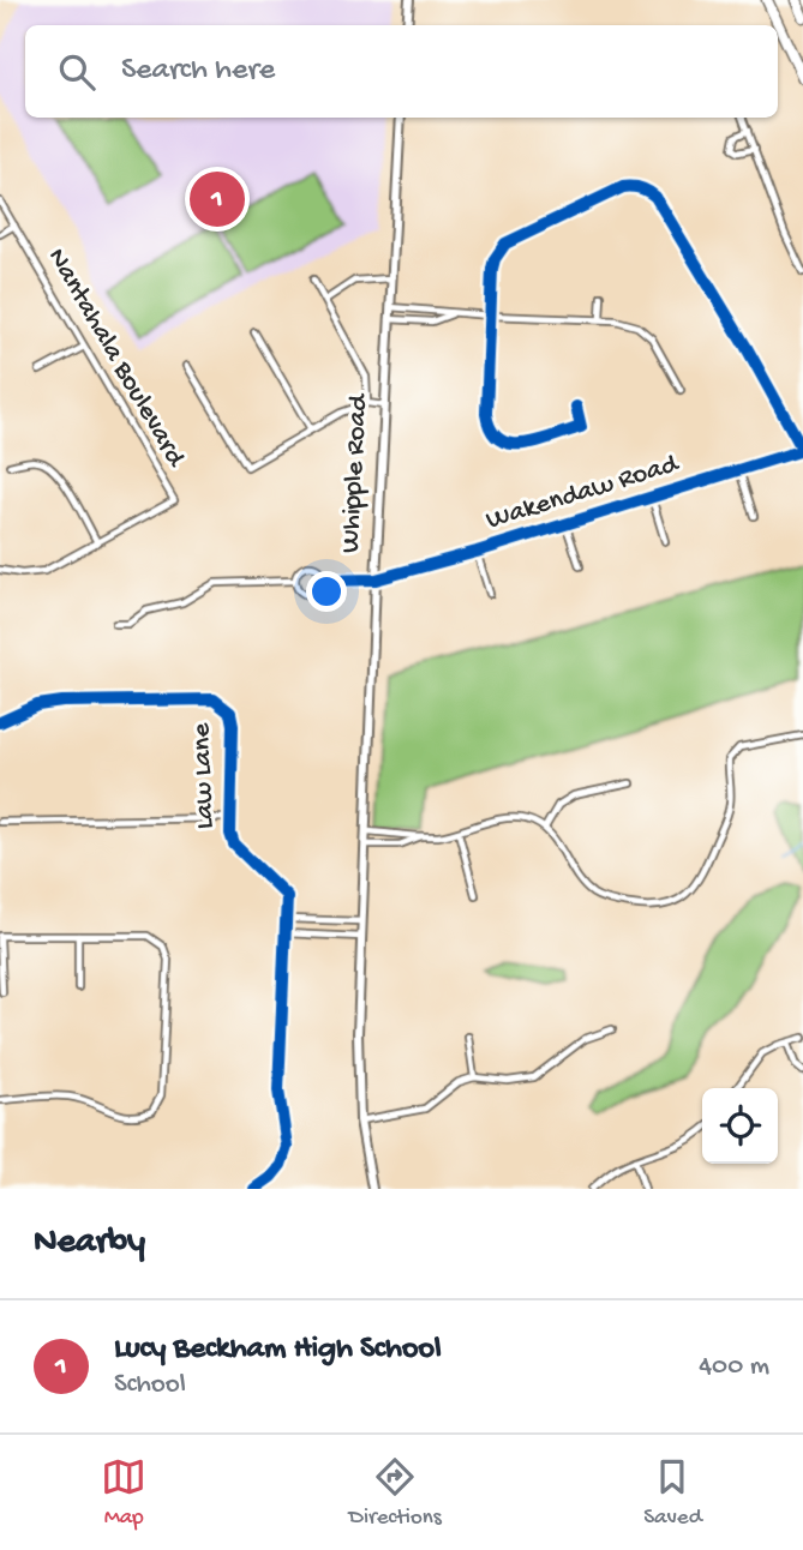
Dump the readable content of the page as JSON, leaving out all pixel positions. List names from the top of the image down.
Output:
{
  "streets": {
    "main road": ["Whipple Road"],
    "street": ["Nantahala Boulevard", "Wakendaw Road", "Law Lane"]
  },
  "crossings": [
    ["Whipple Road", "Wakendaw Road"]
  ],
  "page": {
    "search": "Search here",
    "pins": "1",
    "heading": "Nearby",
    "list": [
      {
        "mark": "1",
        "name": "Lucy Beckham High School",
        "note": "School",
        "value": "400 m"
      }
    ],
    "nav": ["Map", "Directions", "Saved"]
  }
}
